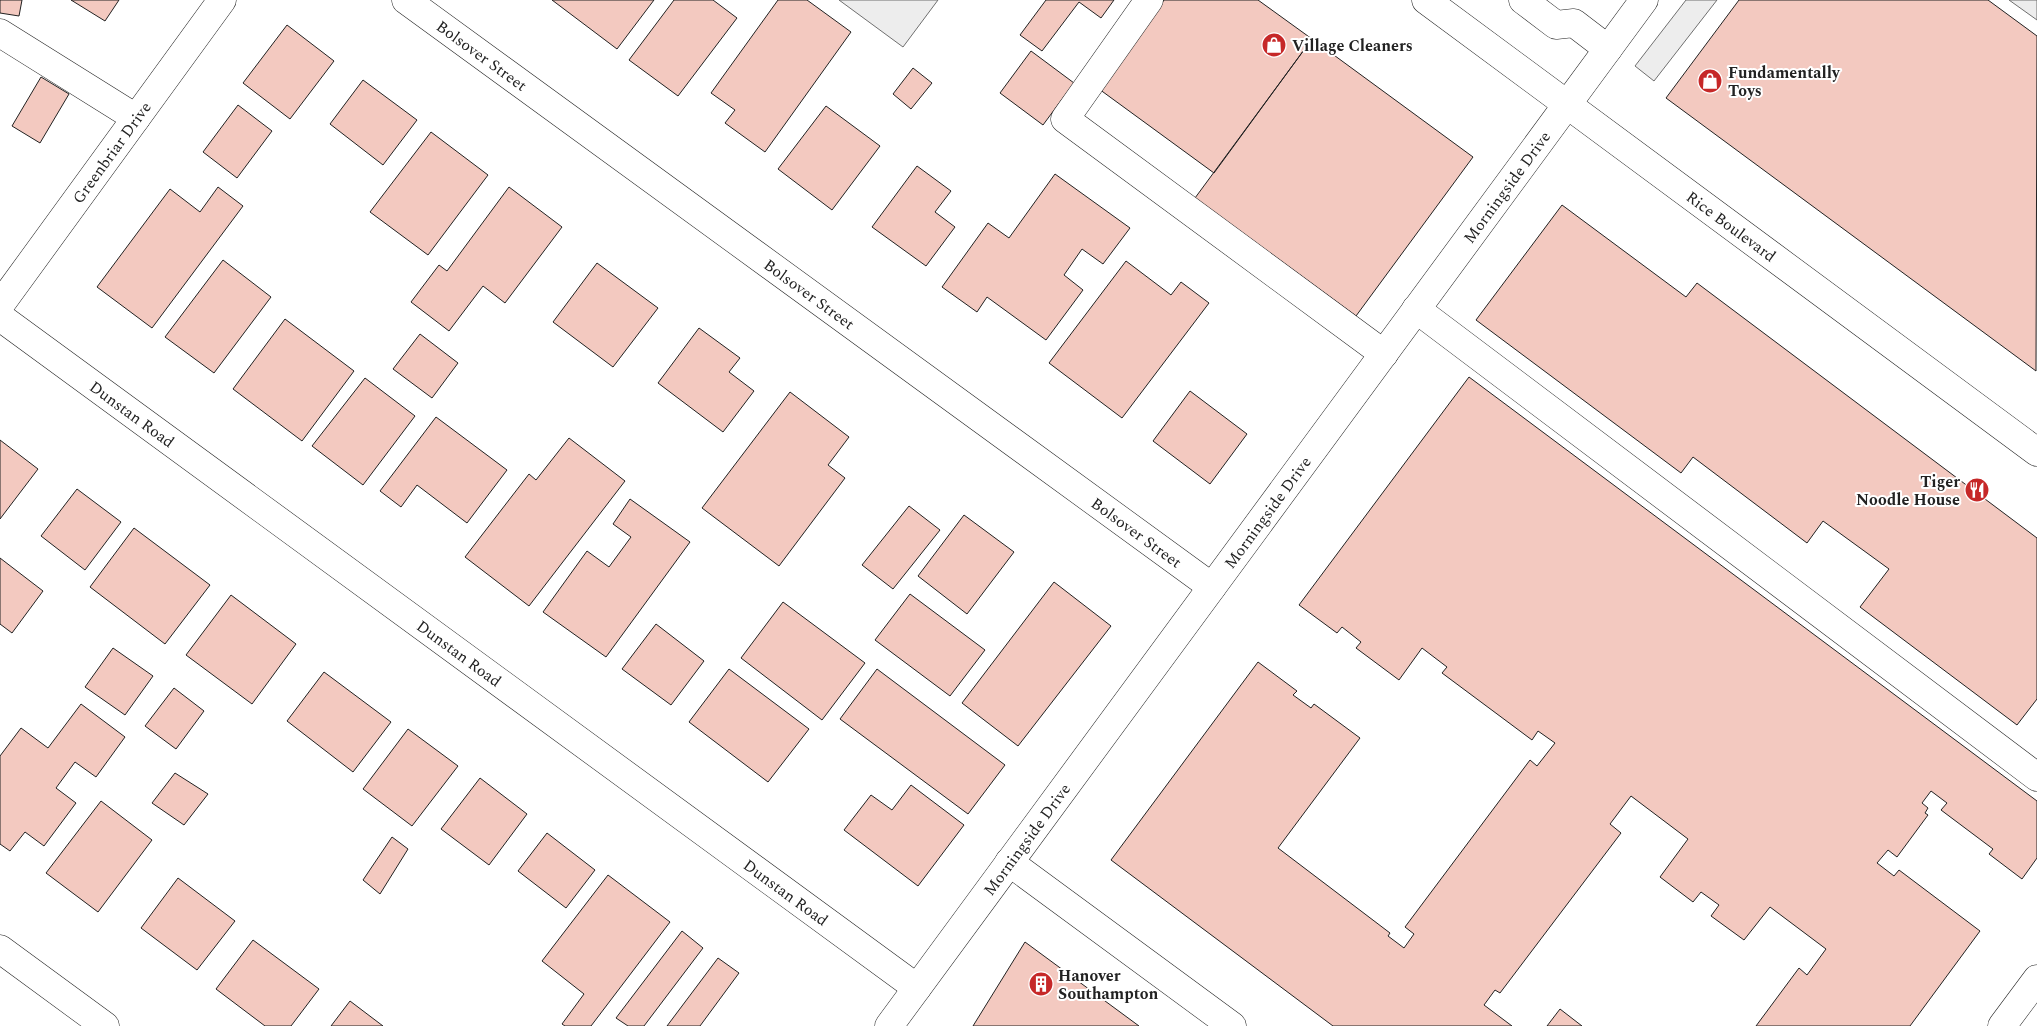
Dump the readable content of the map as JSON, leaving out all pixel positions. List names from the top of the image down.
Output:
{
  "streets": {
    "street": [
      "Bolsover Street",
      "Greenbriar Drive",
      "Morningside Drive",
      "Rice Boulevard",
      "Dunstan Road"
    ]
  },
  "crossings": [
    ["Bolsover Street", "Morningside Drive"],
    ["Morningside Drive", "Rice Boulevard"],
    ["Morningside Drive", "Dunstan Road"]
  ],
  "places": {
    "shop": ["Village Cleaners", "Fundamentally Toys"],
    "restaurant": ["Tiger Noodle House"],
    "building": ["Hanover Southampton"]
  }
}
